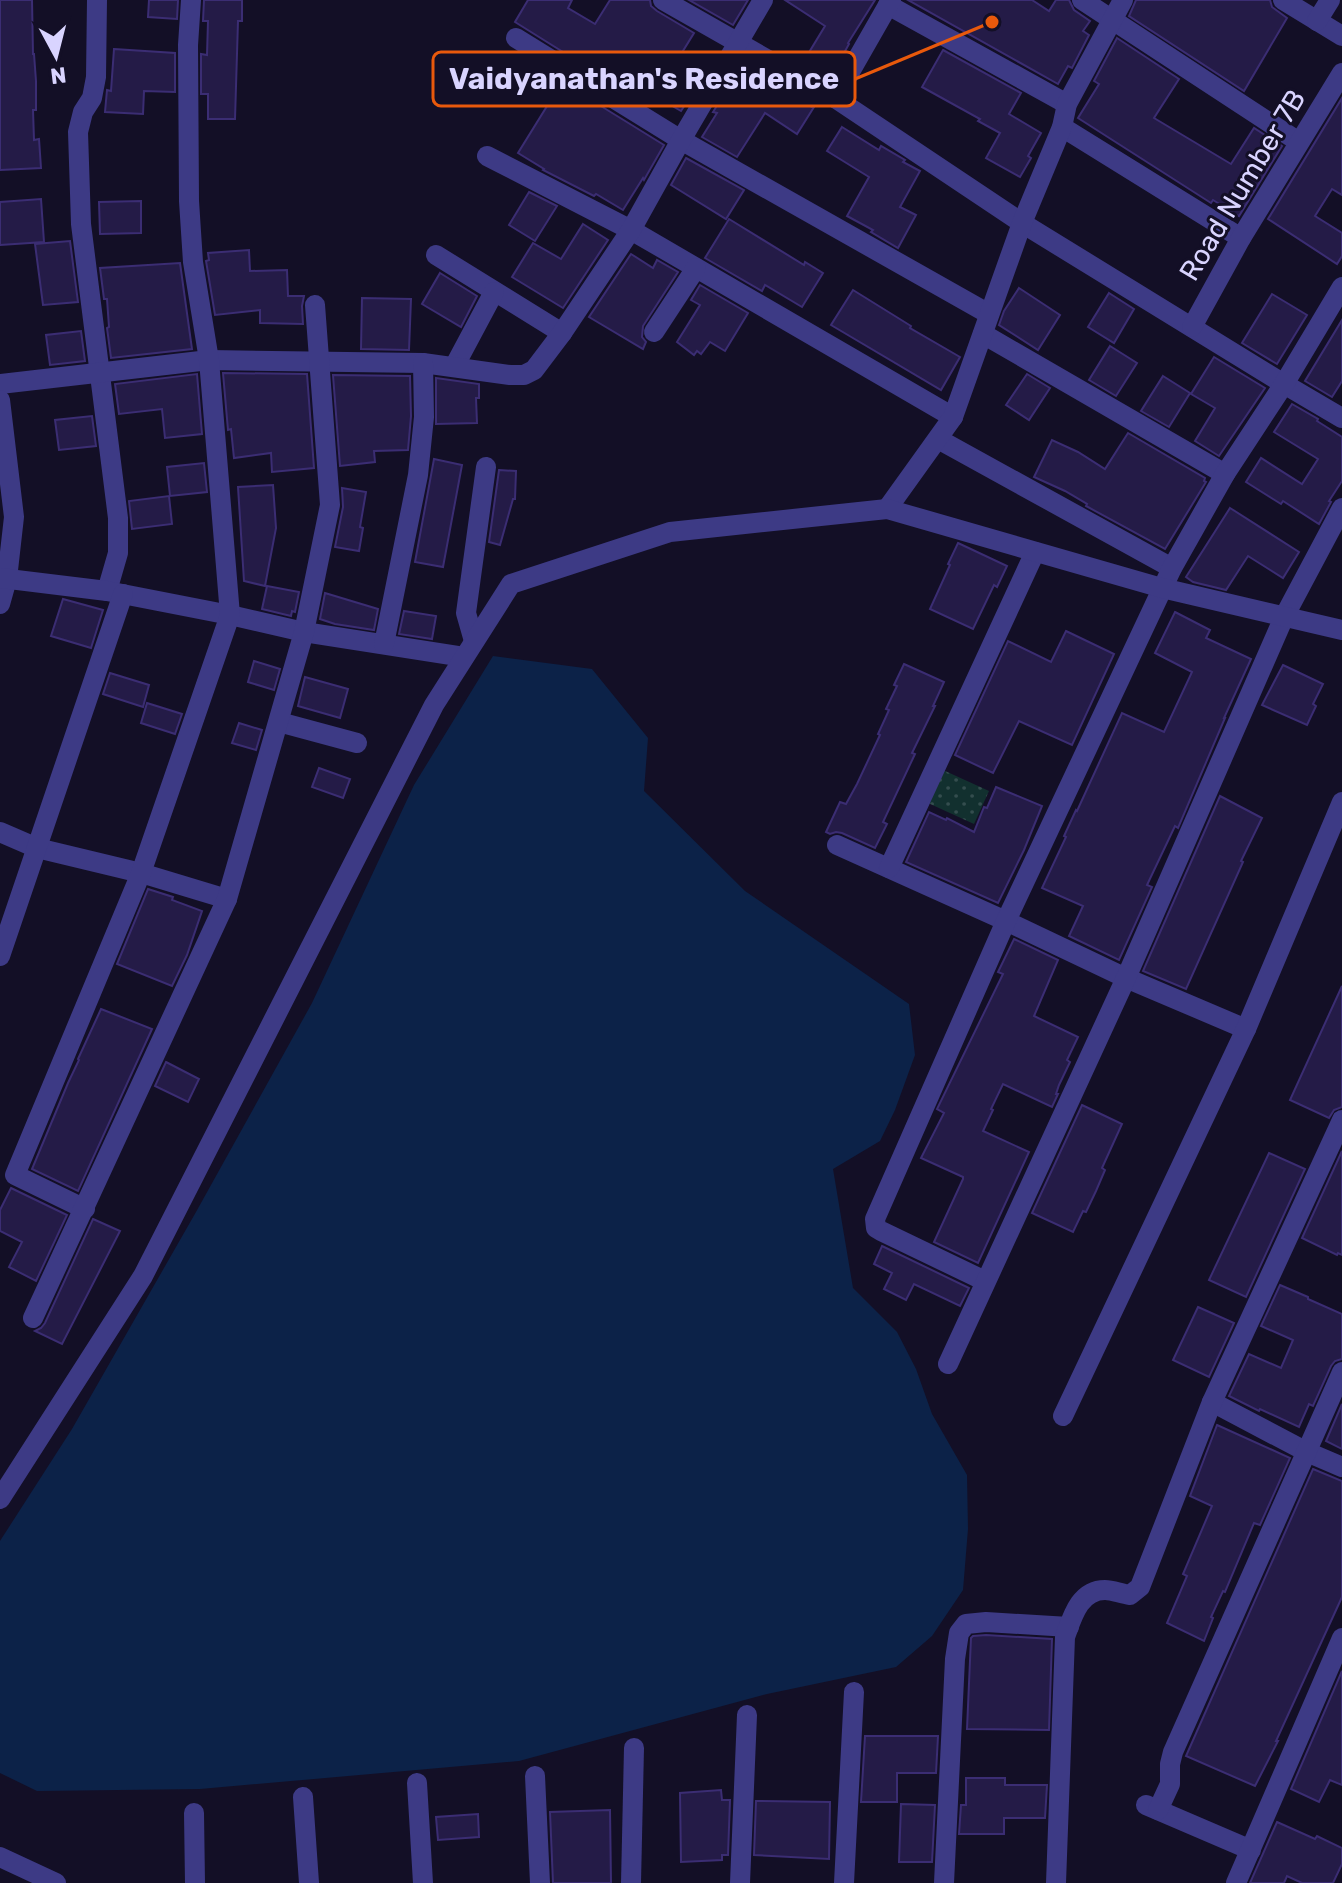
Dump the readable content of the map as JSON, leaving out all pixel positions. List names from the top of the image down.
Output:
{
  "streets": {
    "street": ["Road Number 7B"]
  },
  "places": ["Vaidyanathan's Residence"],
  "north": "bottom"
}
